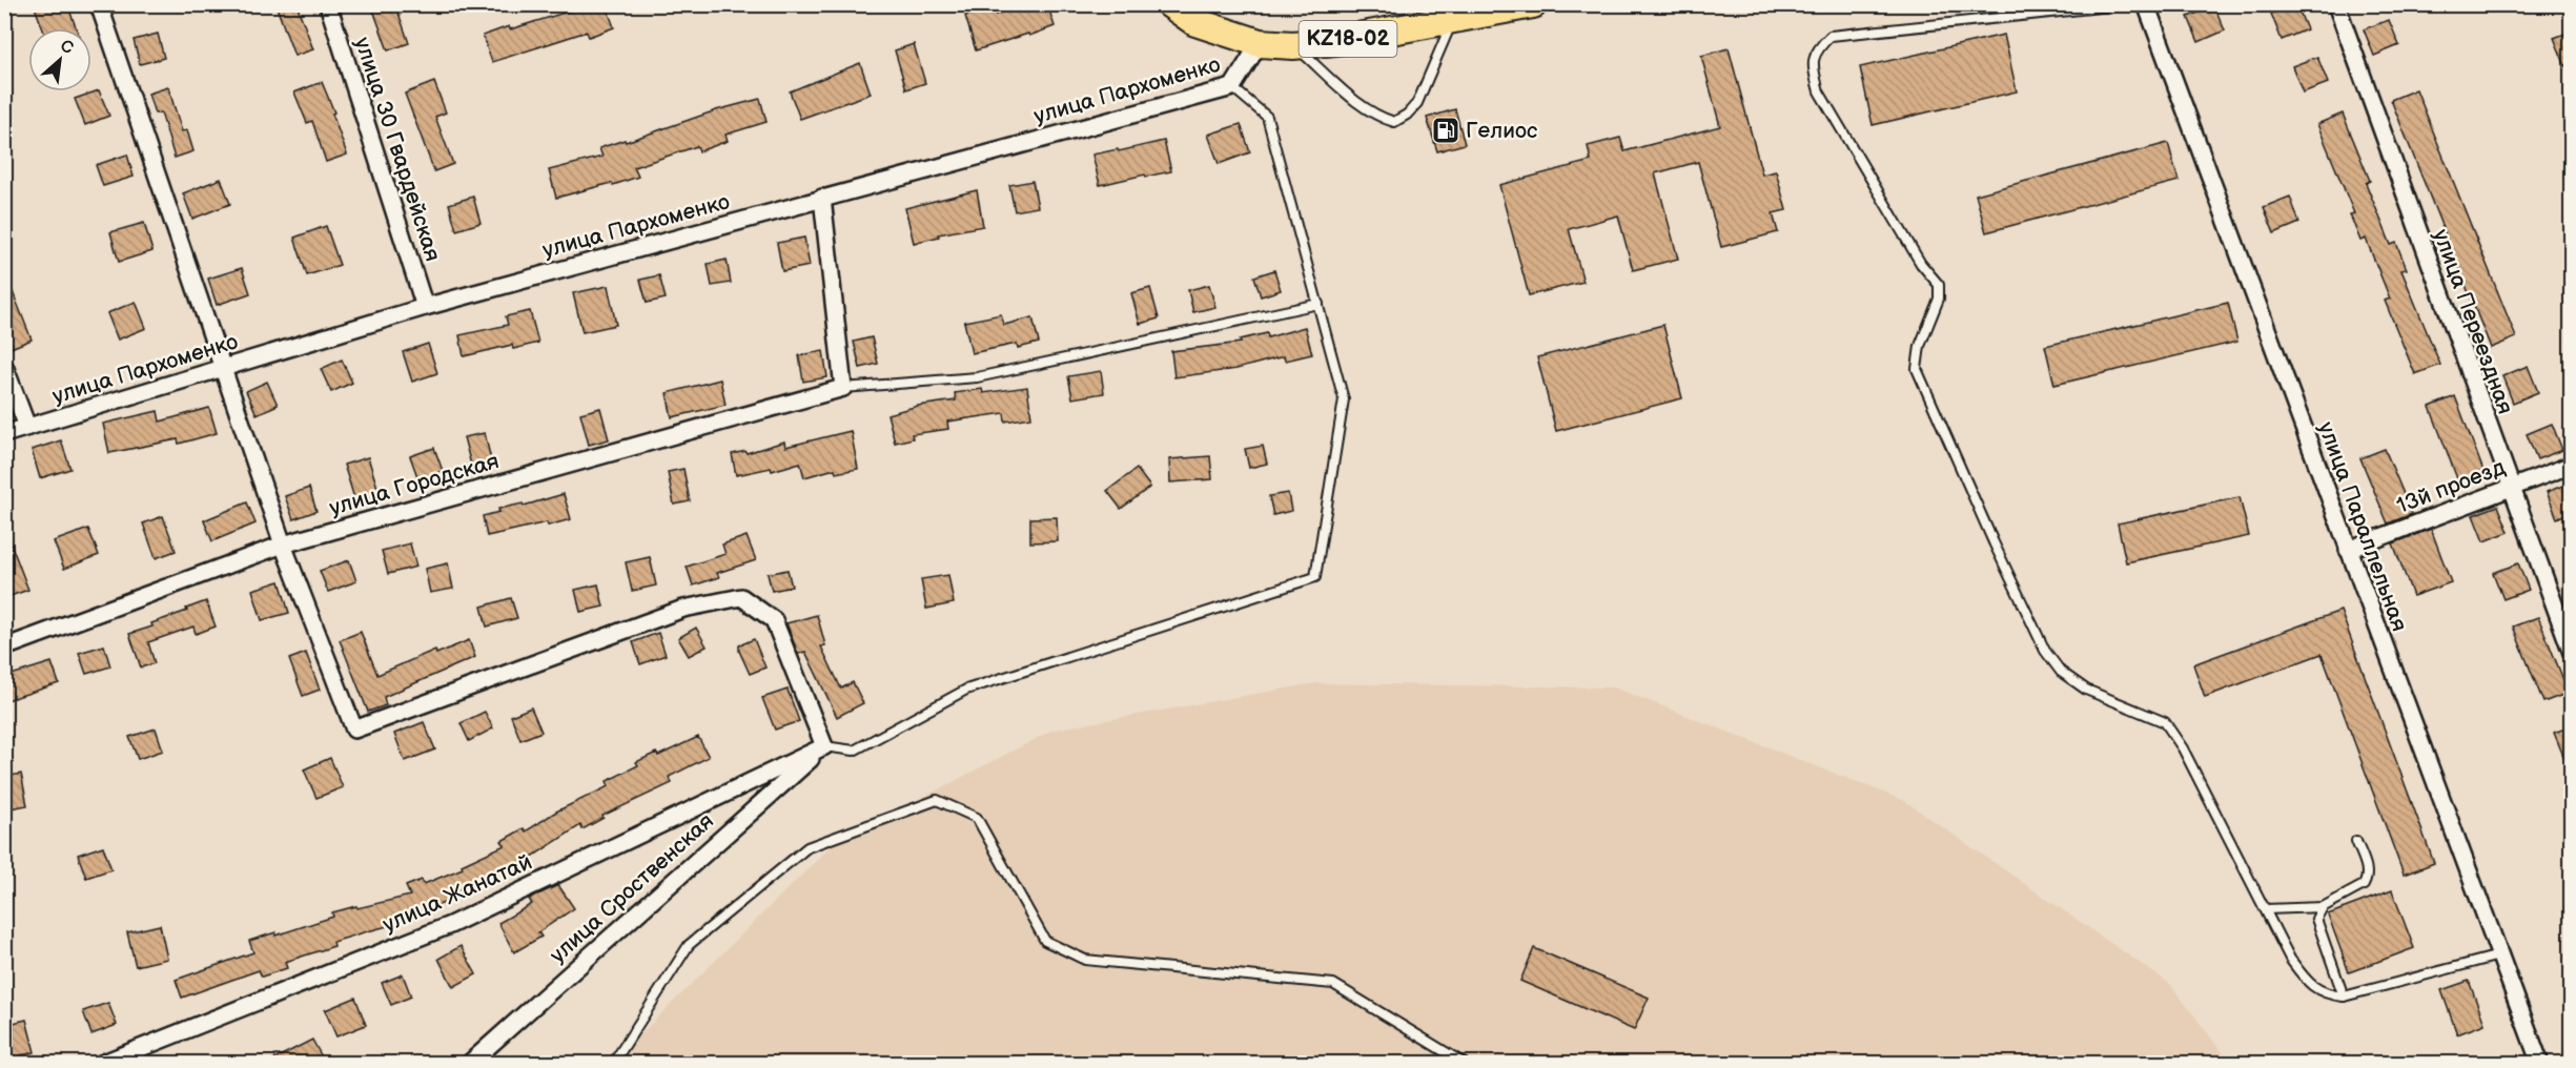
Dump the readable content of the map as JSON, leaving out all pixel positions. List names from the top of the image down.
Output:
{
  "streets": {
    "highway": ["KZ18-02"],
    "street": [
      "улица Пархоменко",
      "улица 30 Гвардейская",
      "улица Переездная",
      "улица Городская",
      "13й проезд",
      "улица Параллельная",
      "улица Сроственская",
      "улица Жанатай"
    ]
  },
  "crossings": [
    ["KZ18-02", "улица Пархоменко"],
    ["улица Пархоменко", "улица 30 Гвардейская"],
    ["улица Переездная", "13й проезд"],
    ["13й проезд", "улица Параллельная"],
    ["улица Сроственская", "улица Жанатай"]
  ],
  "places": {
    "fuel station": ["Гелиос"]
  },
  "north": "top right"
}
